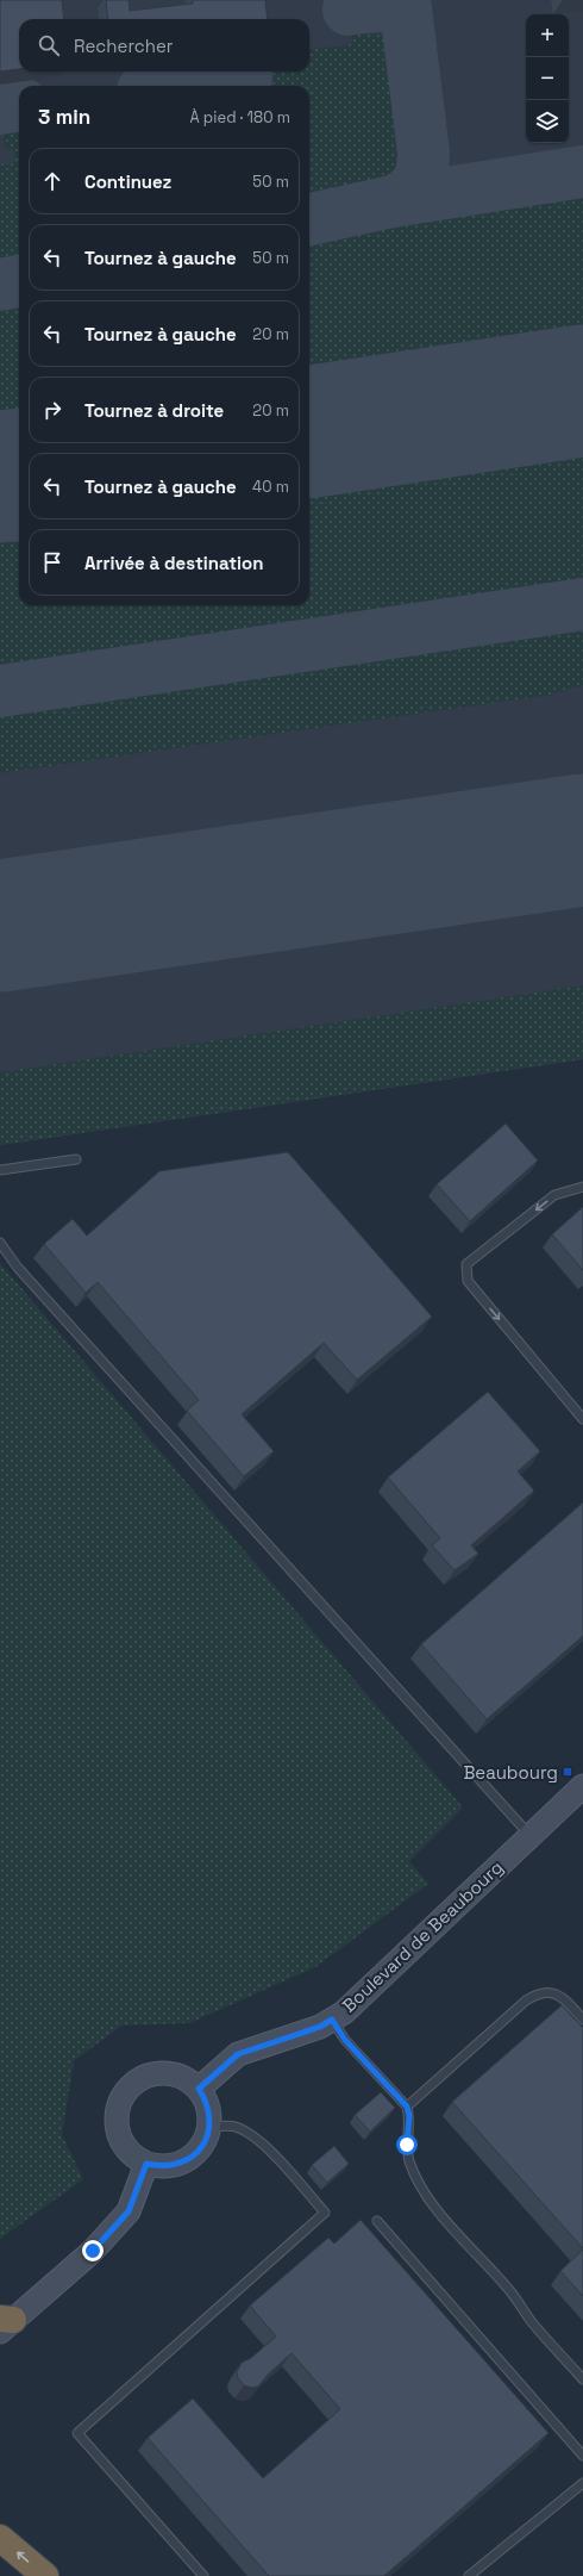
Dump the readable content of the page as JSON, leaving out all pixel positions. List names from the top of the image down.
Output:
{
  "streets": {
    "main road": ["Boulevard de Beaubourg"]
  },
  "places": {
    "transit": ["Beaubourg"]
  },
  "page": {
    "map_buttons": ["+", "−"],
    "search": "Rechercher",
    "heading": ["3 min", "À pied · 180 m"],
    "list": [
      ["Continuez", "50 m"],
      ["Tournez à gauche", "50 m"],
      ["Tournez à gauche", "20 m"],
      ["Tournez à droite", "20 m"],
      ["Tournez à gauche", "40 m"],
      "Arrivée à destination"
    ]
  }
}
